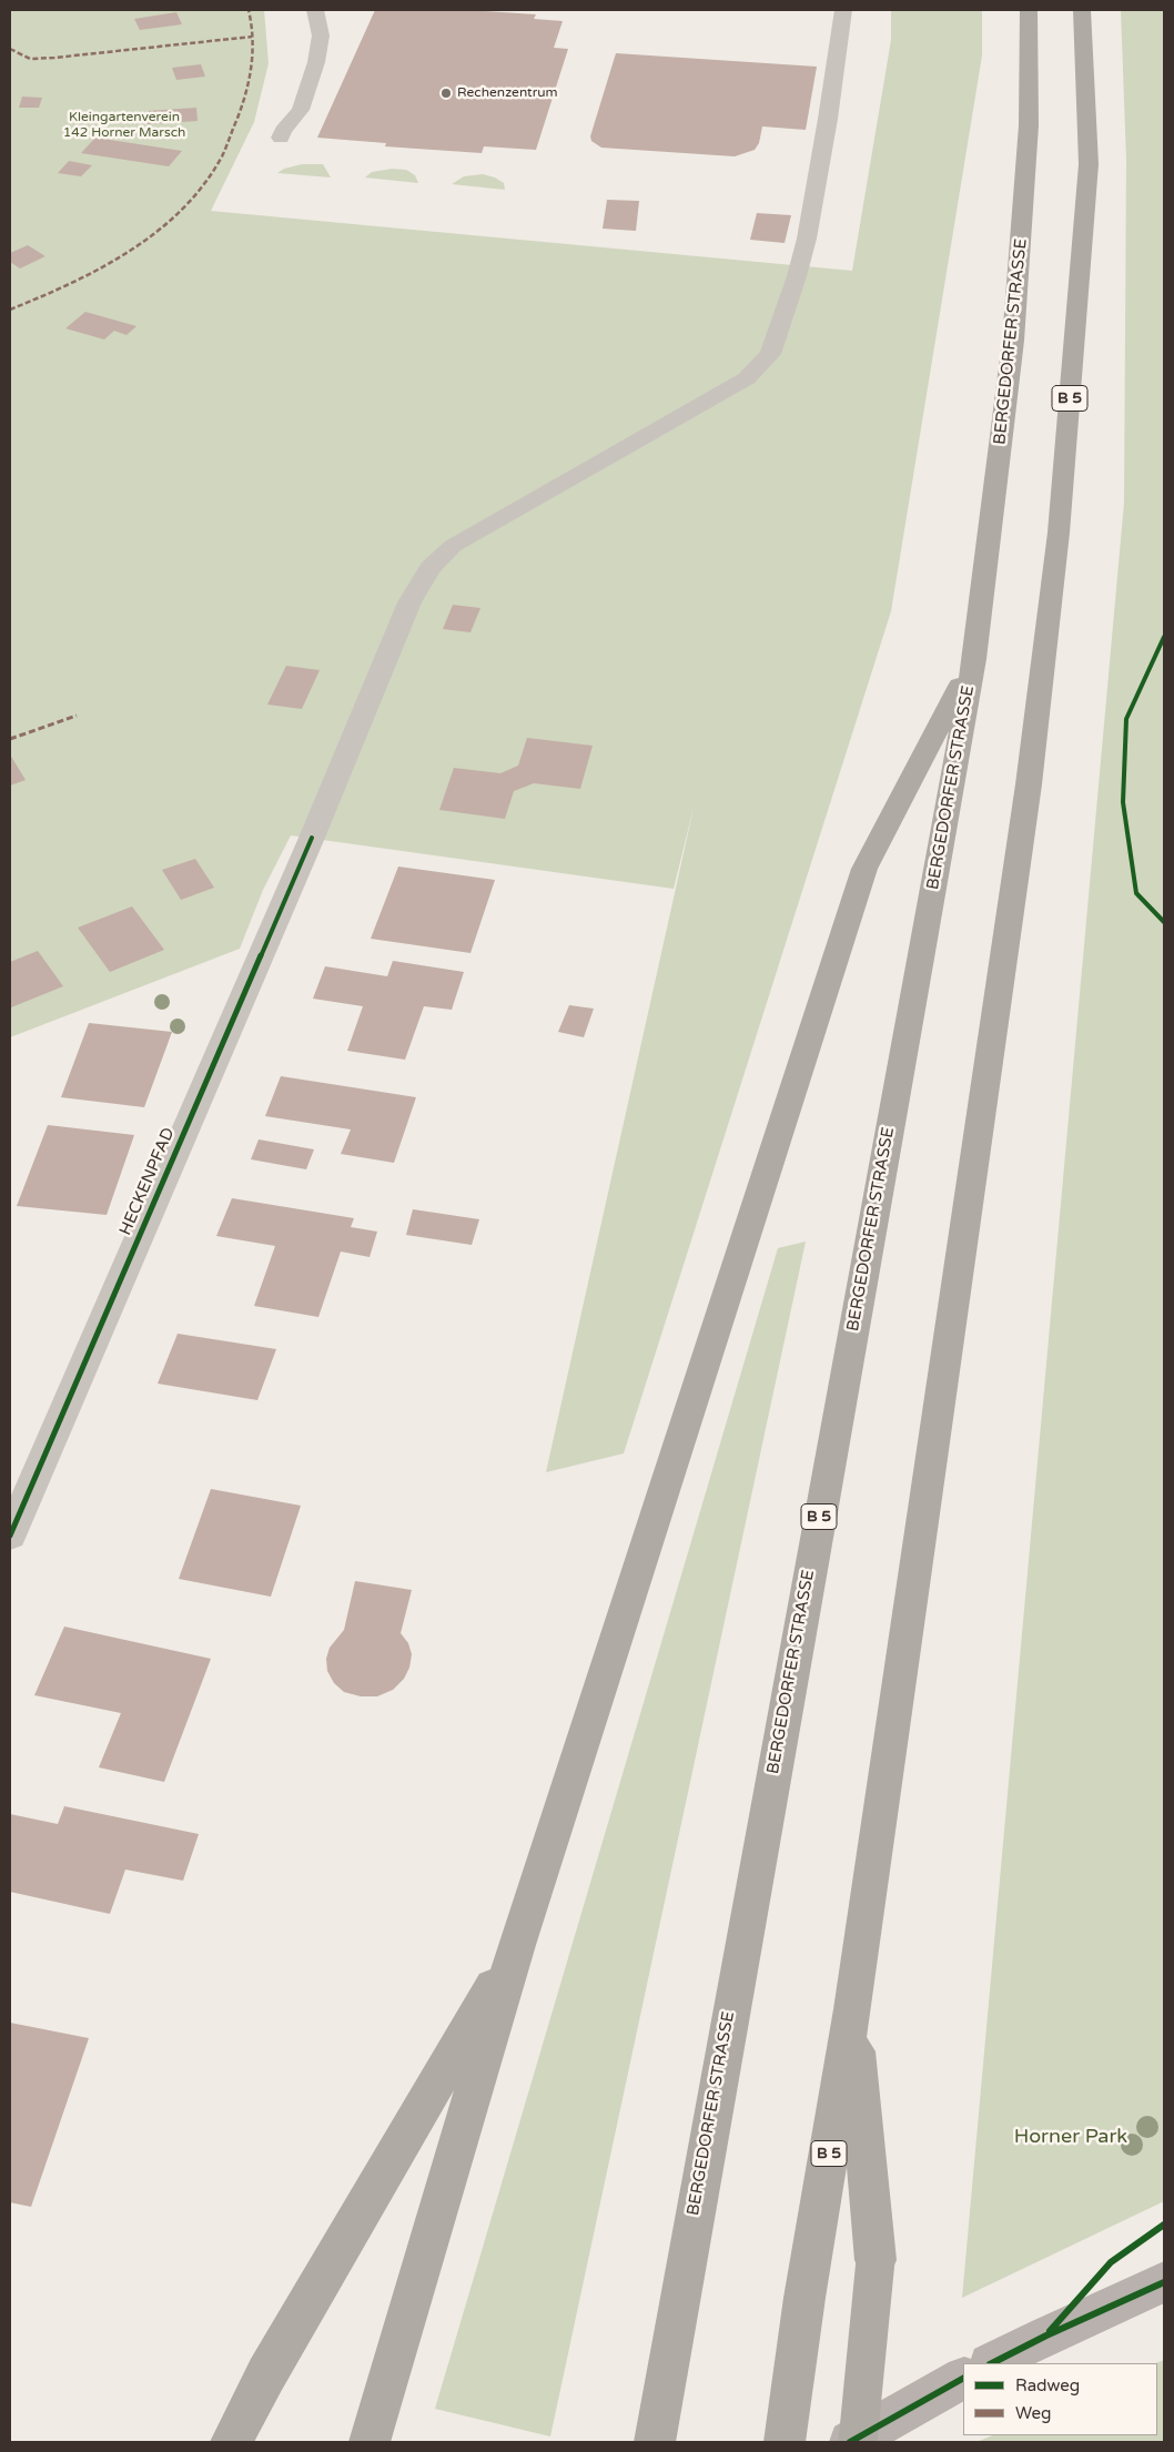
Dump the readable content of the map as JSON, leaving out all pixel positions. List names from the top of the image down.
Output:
{
  "streets": {
    "highway": ["BERGEDORFER STRASSE", "B 5"],
    "street": ["HECKENPFAD"]
  },
  "crossings": [
    ["BERGEDORFER STRASSE", "B 5"]
  ],
  "parks": ["Kleingartenverein 142 Horner Marsch", "Horner Park"],
  "places": ["Rechenzentrum"],
  "legend": ["Radweg", "Weg"]
}
